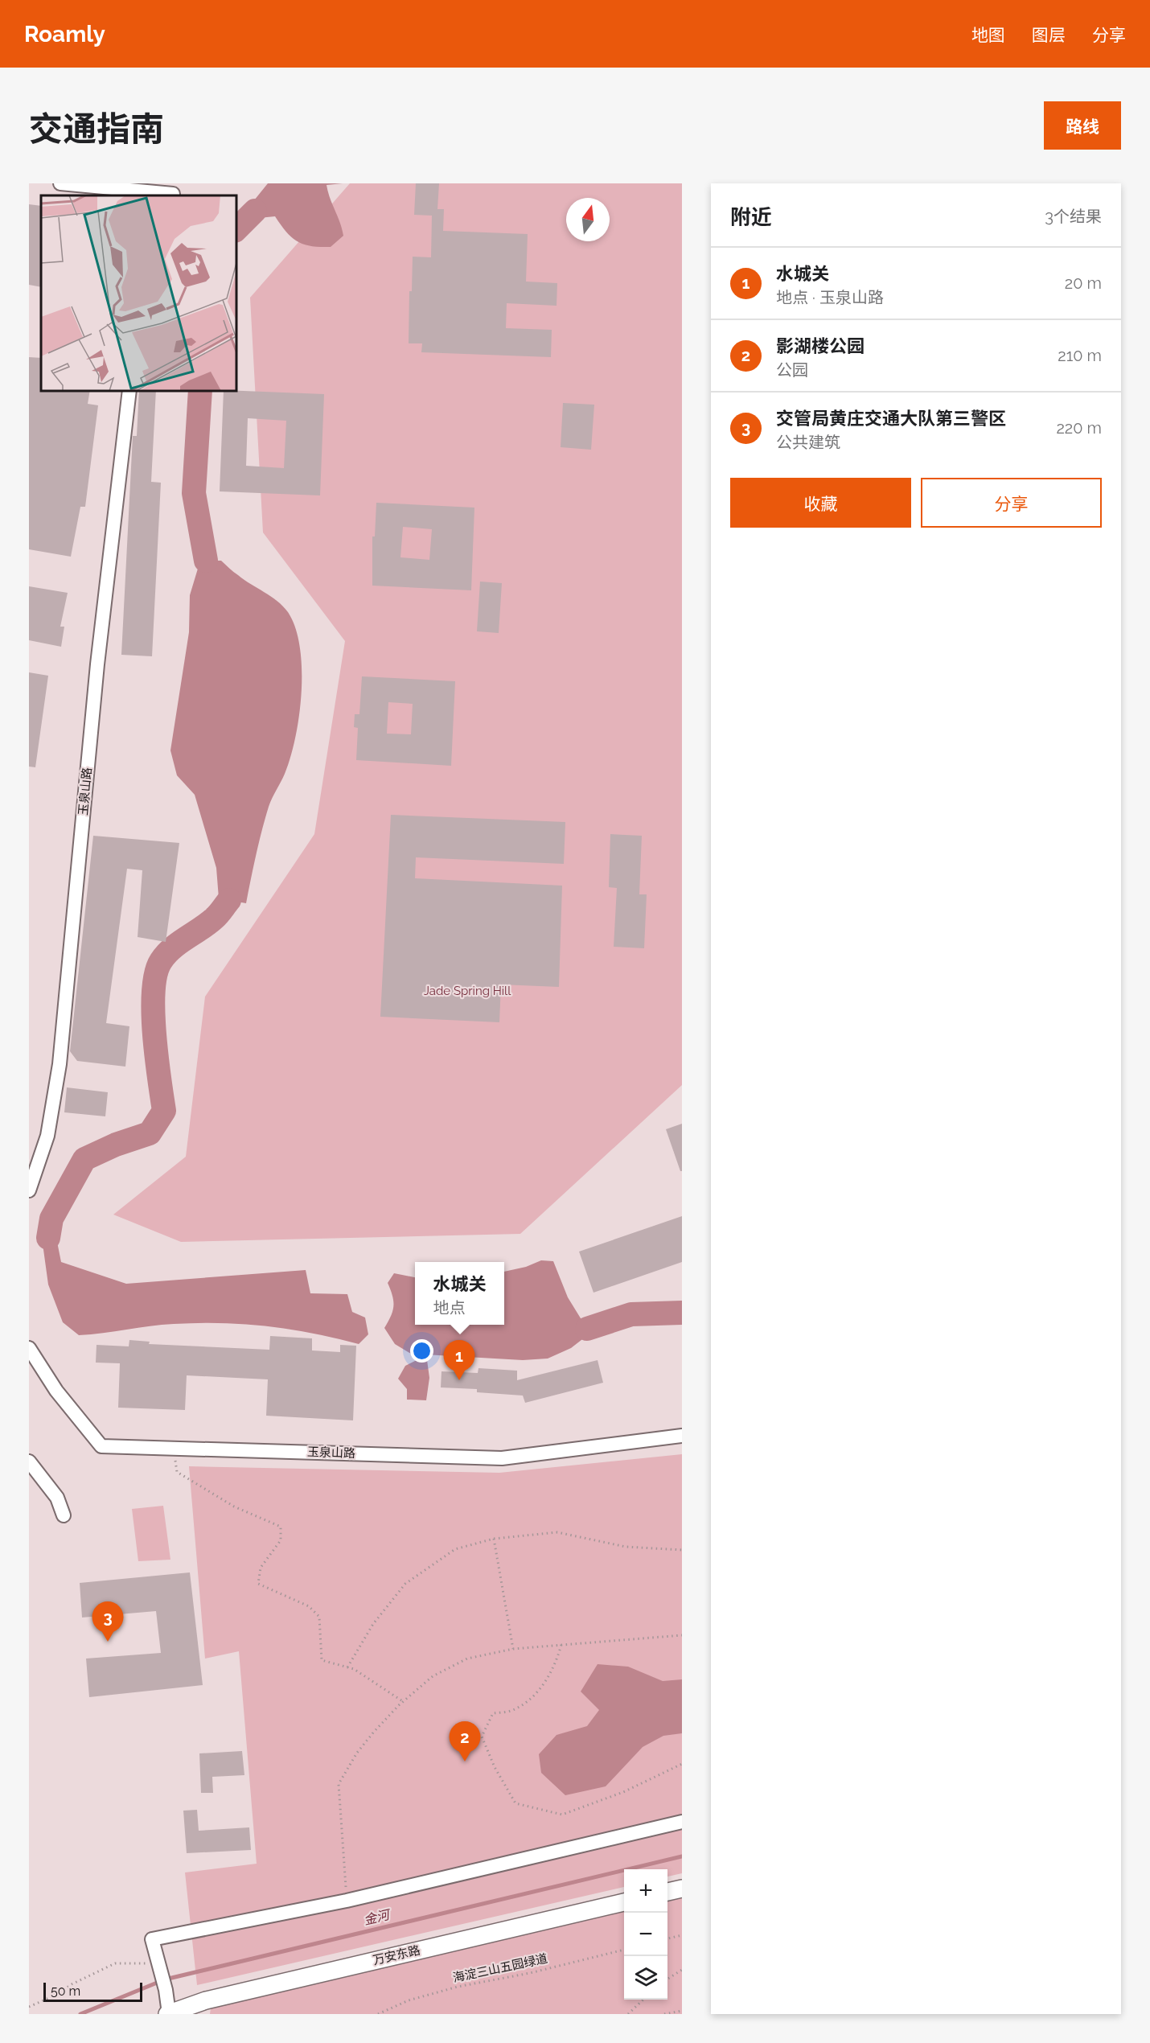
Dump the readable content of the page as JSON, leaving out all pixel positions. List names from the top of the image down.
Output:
{
  "streets": {
    "street": ["玉泉山路", "万安东路"],
    "path": ["海淀三山五园绿道"]
  },
  "water": ["金河"],
  "parks": ["Jade Spring Hill"],
  "scale_bar": "50 m",
  "north": "top",
  "page": {
    "header": "Roamly",
    "nav": ["地图", "图层", "分享"],
    "title": "交通指南",
    "buttons": [
      "路线",
      ["收藏", "分享"]
    ],
    "heading": ["附近", "3个结果"],
    "list": [
      {
        "mark": "1",
        "name": "水城关",
        "note": "地点 · 玉泉山路",
        "value": "20 m"
      },
      {
        "mark": "2",
        "name": "影湖楼公园",
        "note": "公园",
        "value": "210 m"
      },
      {
        "mark": "3",
        "name": "交管局黄庄交通大队第三警区",
        "note": "公共建筑",
        "value": "220 m"
      }
    ],
    "popup": ["水城关", "地点"],
    "pins": ["1", "3", "2"],
    "map_buttons": ["+", "−"],
    "scale": "50 m"
  }
}
